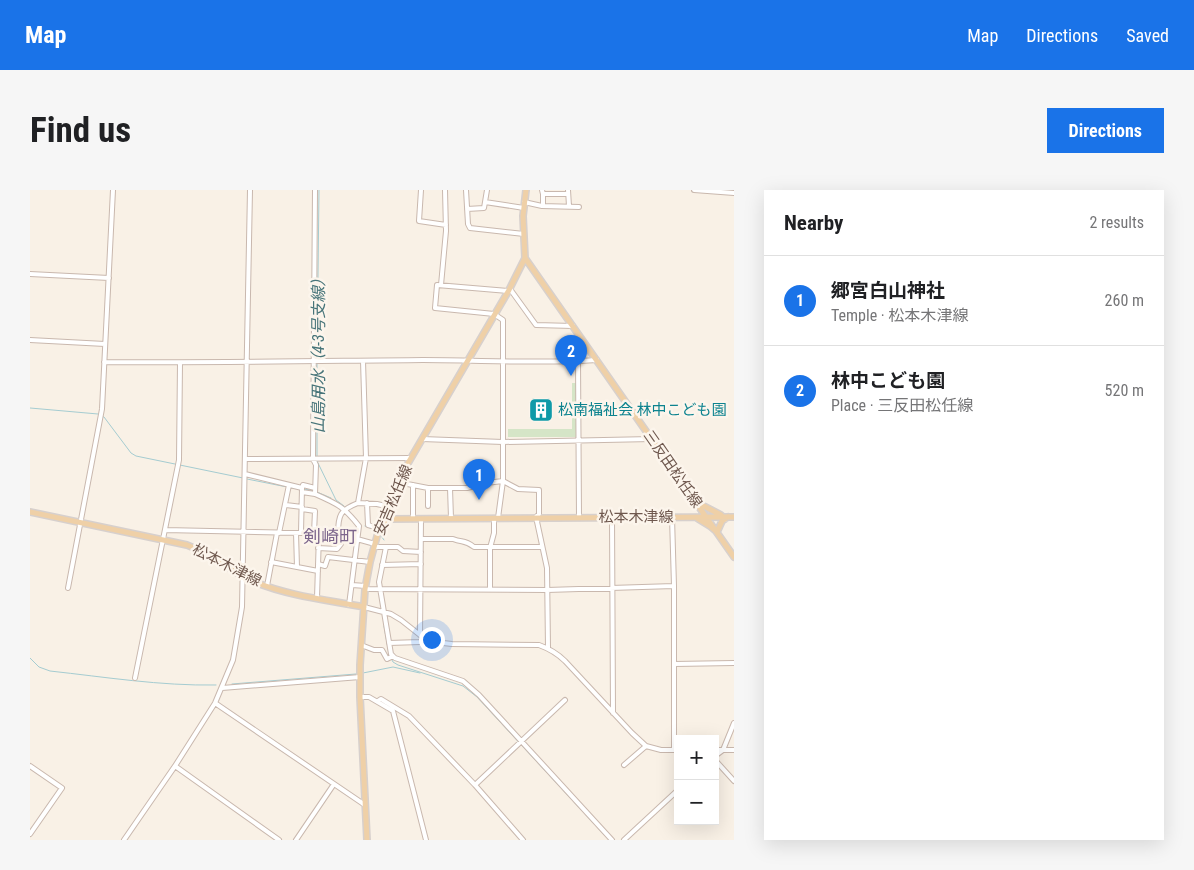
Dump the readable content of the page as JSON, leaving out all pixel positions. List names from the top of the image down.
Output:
{
  "streets": {
    "main road": ["三反田松任線", "安吉松任線", "松本木津線"]
  },
  "crossings": [
    ["三反田松任線", "安吉松任線"],
    ["三反田松任線", "松本木津線"],
    ["安吉松任線", "松本木津線"]
  ],
  "districts": ["剣崎町"],
  "water": ["山島用水（4-3号支線）"],
  "places": {
    "building": ["松南福祉会 林中こども園"]
  },
  "page": {
    "header": "Map",
    "nav": ["Map", "Directions", "Saved"],
    "buttons": "Directions",
    "title": "Find us",
    "heading": ["Nearby", "2 results"],
    "list": [
      {
        "mark": "1",
        "name": "郷宮白山神社",
        "note": "Temple · 松本木津線",
        "value": "260 m"
      },
      {
        "mark": "2",
        "name": "林中こども園",
        "note": "Place · 三反田松任線",
        "value": "520 m"
      }
    ],
    "pins": ["2", "1"],
    "map_buttons": ["+", "−"]
  }
}
